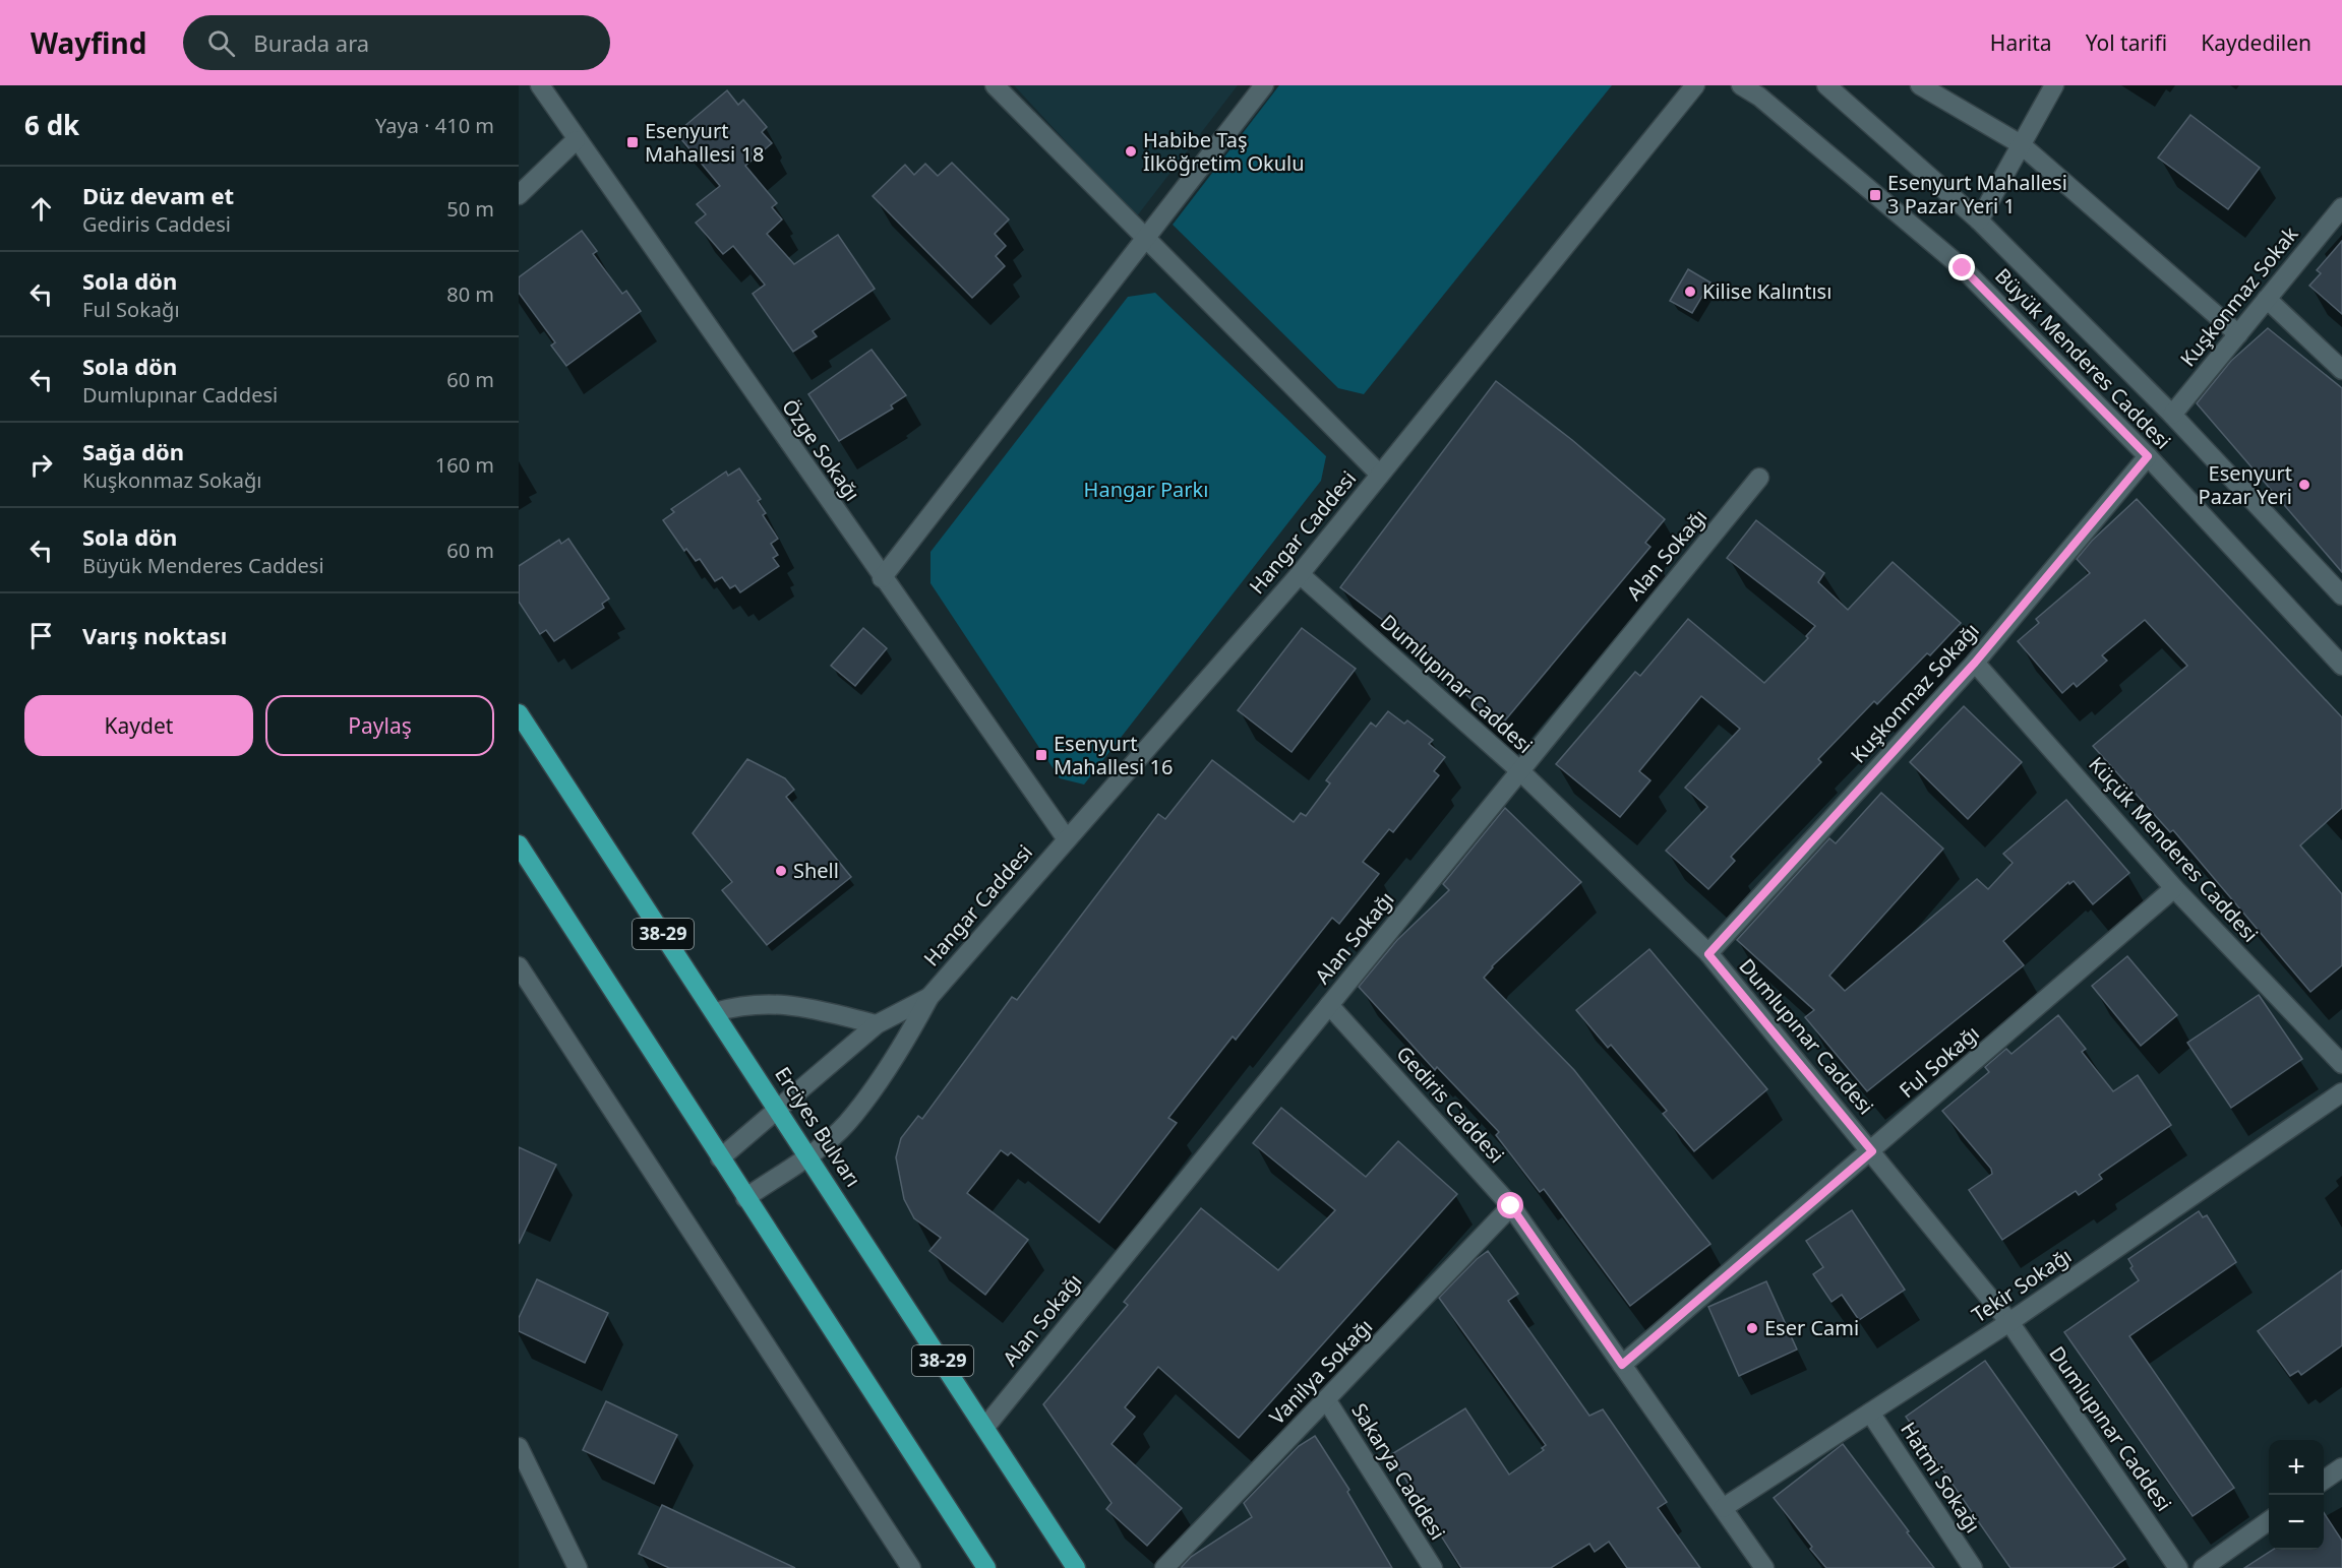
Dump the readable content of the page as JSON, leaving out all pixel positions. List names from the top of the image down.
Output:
{
  "streets": {
    "highway": ["38-29", "Erciyes Bulvarı"],
    "street": [
      "Kuşkonmaz Sokak",
      "Büyük Menderes Caddesi",
      "Özge Sokağı",
      "Hangar Caddesi",
      "Alan Sokağı",
      "Dumlupınar Caddesi",
      "Kuşkonmaz Sokağı",
      "Küçük Menderes Caddesi",
      "Ful Sokağı",
      "Gediris Caddesi",
      "Tekir Sokağı",
      "Vanilya Sokağı",
      "Sakarya Caddesi",
      "Hatmi Sokağı"
    ]
  },
  "crossings": [
    ["Kuşkonmaz Sokak", "Büyük Menderes Caddesi"],
    ["Büyük Menderes Caddesi", "Kuşkonmaz Sokağı"],
    ["Özge Sokağı", "Hangar Caddesi"],
    ["Hangar Caddesi", "Dumlupınar Caddesi"],
    ["Hangar Caddesi", "Erciyes Bulvarı"],
    ["Alan Sokağı", "Dumlupınar Caddesi"],
    ["Alan Sokağı", "Gediris Caddesi"],
    ["Alan Sokağı", "Erciyes Bulvarı"],
    ["Dumlupınar Caddesi", "Kuşkonmaz Sokağı"],
    ["Dumlupınar Caddesi", "Ful Sokağı"],
    ["Dumlupınar Caddesi", "Tekir Sokağı"],
    ["Kuşkonmaz Sokağı", "Küçük Menderes Caddesi"],
    ["Küçük Menderes Caddesi", "Ful Sokağı"],
    ["Ful Sokağı", "Gediris Caddesi"],
    ["Gediris Caddesi", "Tekir Sokağı"],
    ["Gediris Caddesi", "Vanilya Sokağı"],
    ["Tekir Sokağı", "Hatmi Sokağı"],
    ["Vanilya Sokağı", "Sakarya Caddesi"]
  ],
  "parks": ["Hangar Parkı"],
  "places": {
    "transit": ["Esenyurt Mahallesi 18", "Esenyurt Mahallesi 3 Pazar Yeri 1", "Esenyurt Mahallesi 16"],
    "other": [
      "Habibe Taş İlköğretim Okulu",
      "Kilise Kalıntısı",
      "Esenyurt Pazar Yeri",
      "Shell",
      "Eser Cami"
    ]
  },
  "page": {
    "header": "Wayfind",
    "search": "Burada ara",
    "nav": ["Harita", "Yol tarifi", "Kaydedilen"],
    "heading": ["6 dk", "Yaya · 410 m"],
    "list": [
      ["Düz devam et", "Gediris Caddesi", "50 m"],
      ["Sola dön", "Ful Sokağı", "80 m"],
      ["Sola dön", "Dumlupınar Caddesi", "60 m"],
      ["Sağa dön", "Kuşkonmaz Sokağı", "160 m"],
      ["Sola dön", "Büyük Menderes Caddesi", "60 m"],
      "Varış noktası"
    ],
    "buttons": ["Kaydet", "Paylaş"],
    "map_buttons": ["+", "−"]
  }
}
